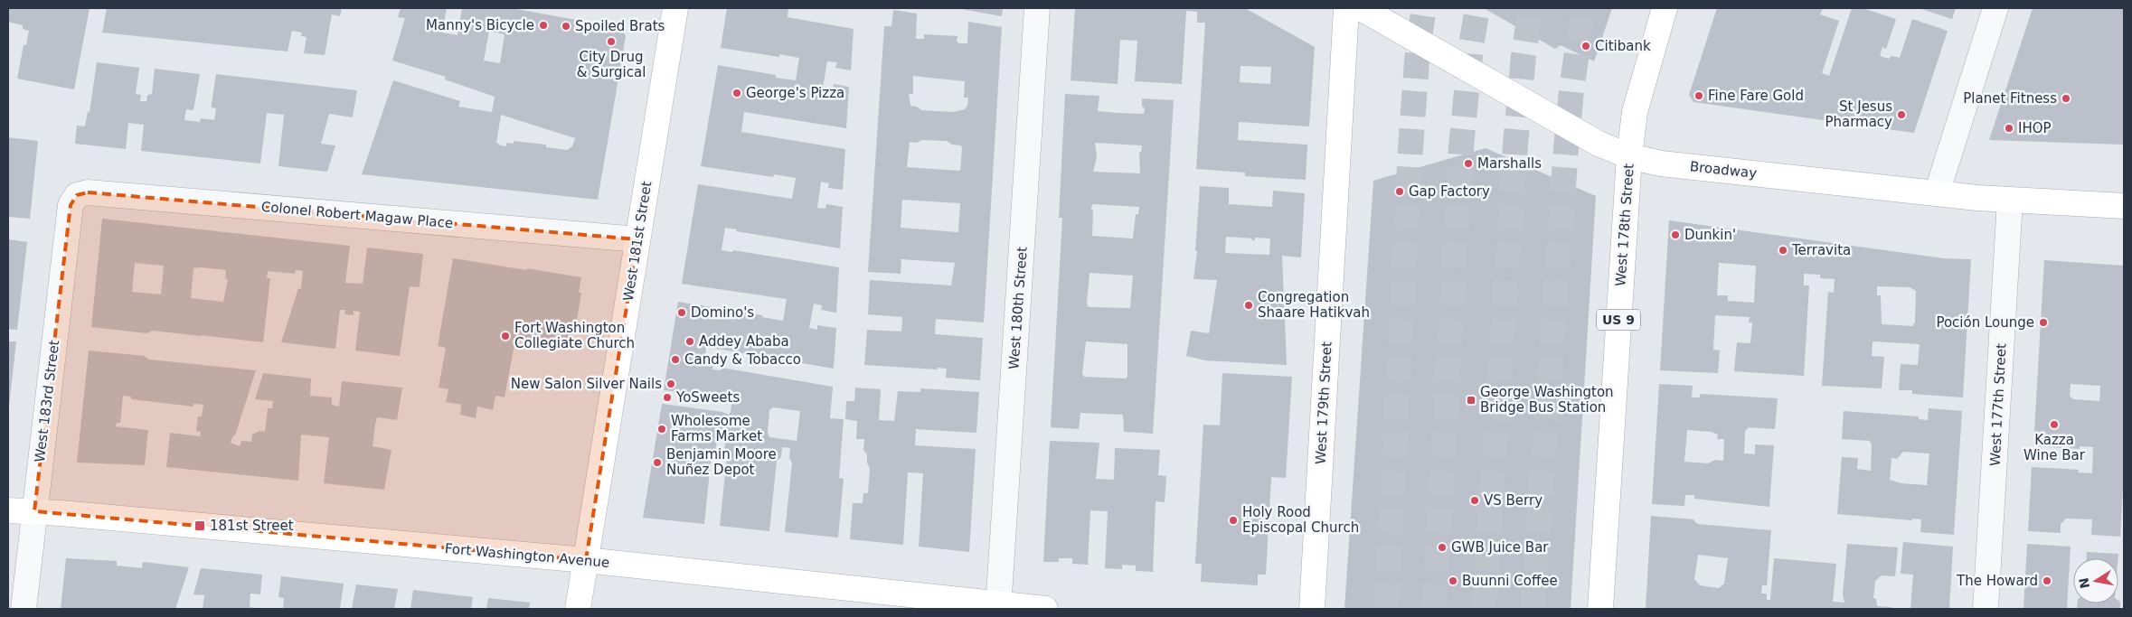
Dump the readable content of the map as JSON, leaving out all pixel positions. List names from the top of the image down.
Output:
{
  "streets": {
    "main road": [
      "Broadway",
      "West 178th Street",
      "West 181st Street",
      "US 9",
      "West 179th Street",
      "Fort Washington Avenue"
    ],
    "street": [
      "Colonel Robert Magaw Place",
      "West 180th Street",
      "West 183rd Street",
      "West 177th Street"
    ]
  },
  "crossings": [
    ["Broadway", "West 178th Street"],
    ["Broadway", "West 177th Street"],
    ["Colonel Robert Magaw Place", "West 181st Street"],
    ["Colonel Robert Magaw Place", "West 183rd Street"],
    ["West 181st Street", "Fort Washington Avenue"],
    ["West 180th Street", "Fort Washington Avenue"],
    ["West 183rd Street", "Fort Washington Avenue"]
  ],
  "places": {
    "other": [
      "Manny's Bicycle",
      "Spoiled Brats",
      "City Drug & Surgical",
      "Citibank",
      "George's Pizza",
      "Fine Fare Gold",
      "Planet Fitness",
      "St Jesus Pharmacy",
      "IHOP",
      "Marshalls",
      "Gap Factory",
      "Dunkin'",
      "Terravita",
      "Congregation Shaare Hatikvah",
      "Domino's",
      "Poción Lounge",
      "Fort Washington Collegiate Church",
      "Addey Ababa",
      "Candy & Tobacco",
      "New Salon Silver Nails",
      "YoSweets",
      "Kazza Wine Bar",
      "Wholesome Farms Market",
      "Benjamin Moore Nuñez Depot",
      "VS Berry",
      "Holy Rood Episcopal Church",
      "GWB Juice Bar",
      "Buunni Coffee",
      "The Howard"
    ],
    "transit": ["George Washington Bridge Bus Station", "181st Street"]
  },
  "north": "left"
}
